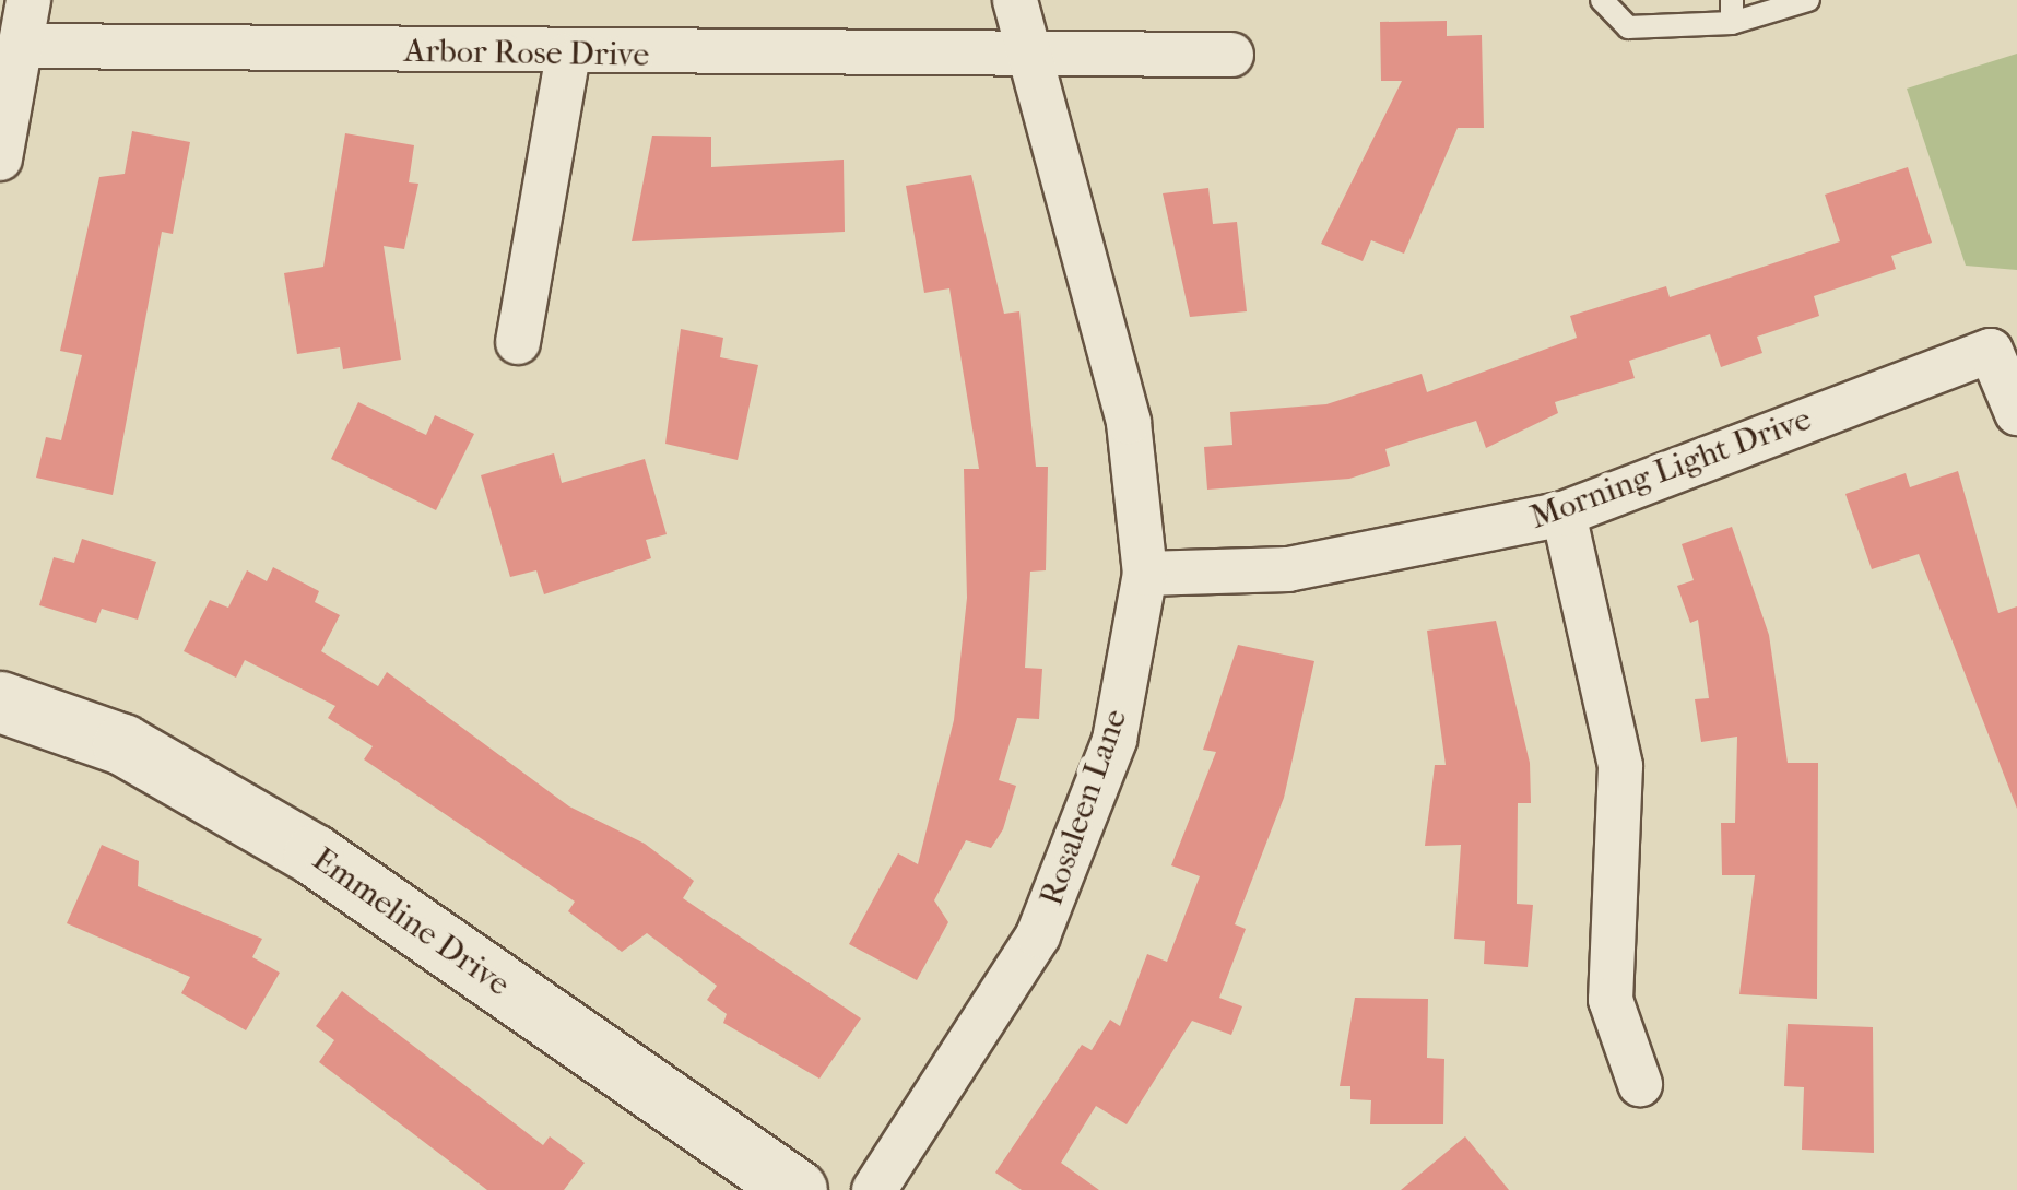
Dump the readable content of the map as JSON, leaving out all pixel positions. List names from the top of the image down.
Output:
{
  "streets": {
    "street": [
      "Arbor Rose Drive",
      "Morning Light Drive",
      "Rosaleen Lane",
      "Emmeline Drive"
    ]
  },
  "crossings": [
    ["Arbor Rose Drive", "Rosaleen Lane"],
    ["Morning Light Drive", "Rosaleen Lane"]
  ]
}
